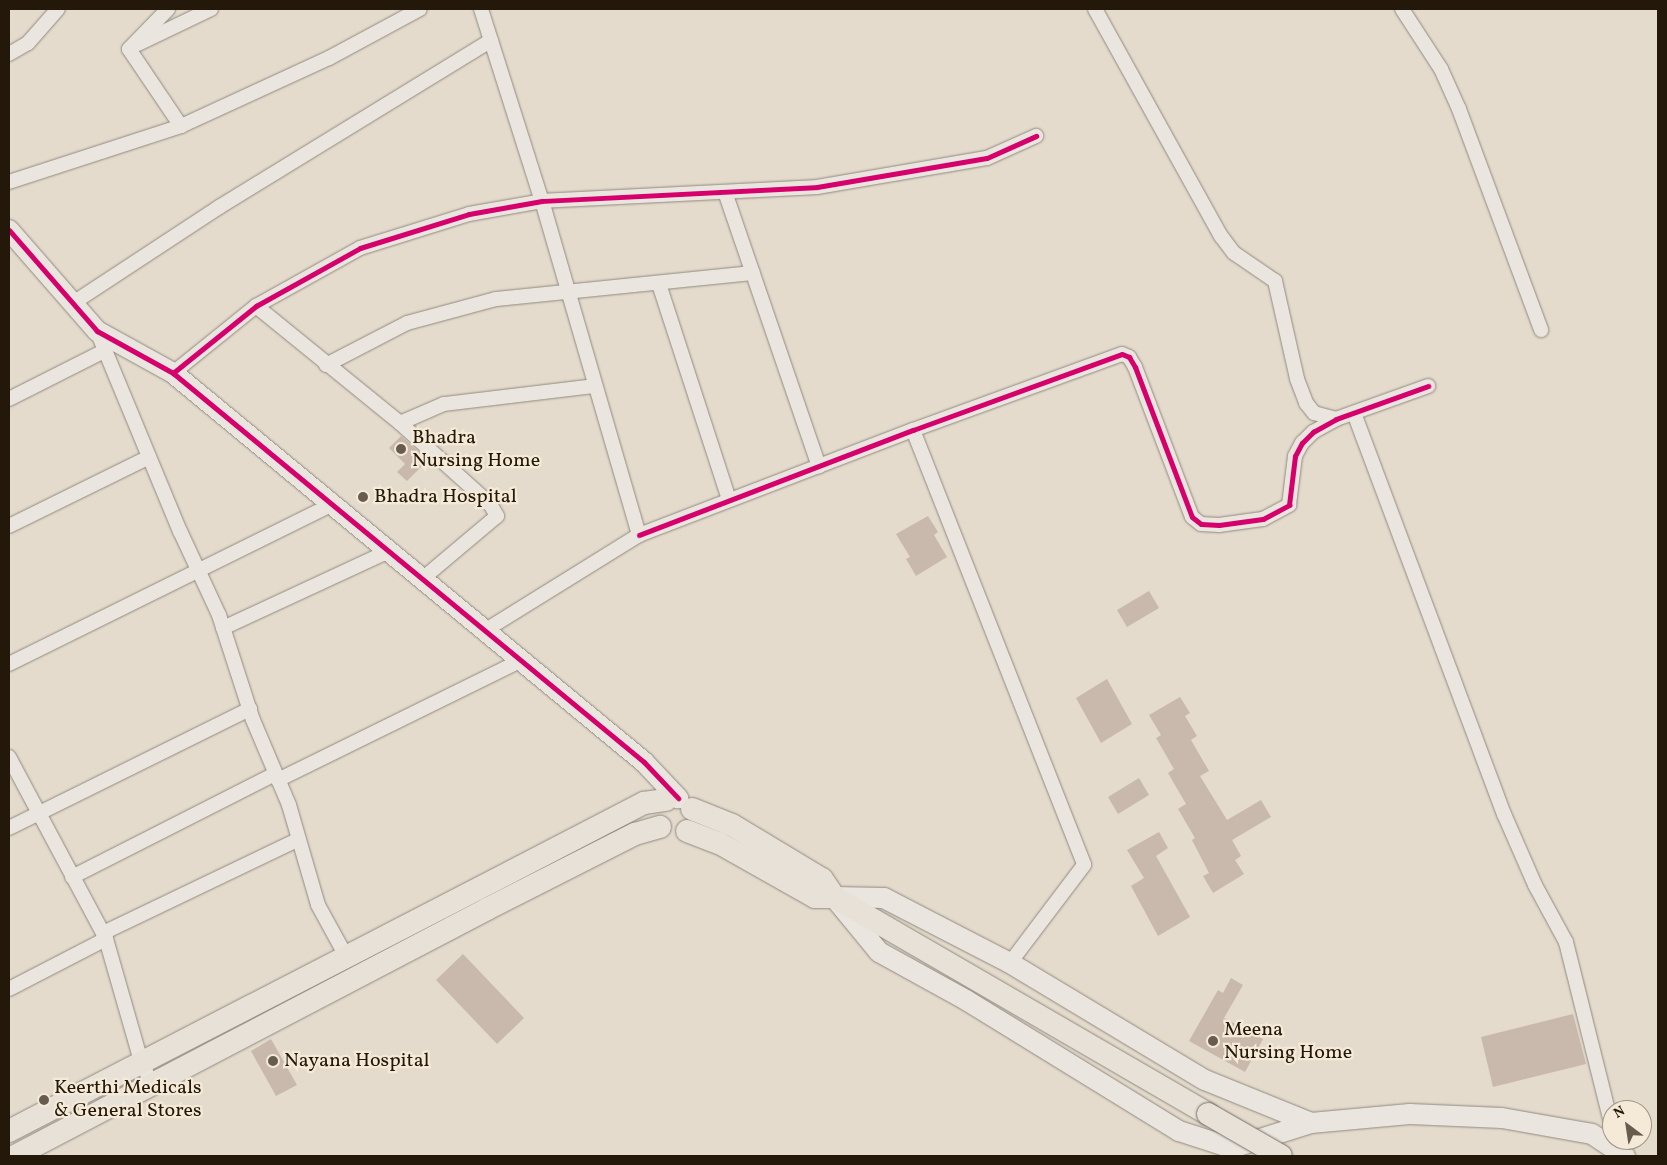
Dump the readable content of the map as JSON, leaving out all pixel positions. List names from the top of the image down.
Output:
{
  "places": [
    "Bhadra Nursing Home",
    "Bhadra Hospital",
    "Meena Nursing Home",
    "Nayana Hospital",
    "Keerthi Medicals & General Stores"
  ],
  "north": "top left"
}
